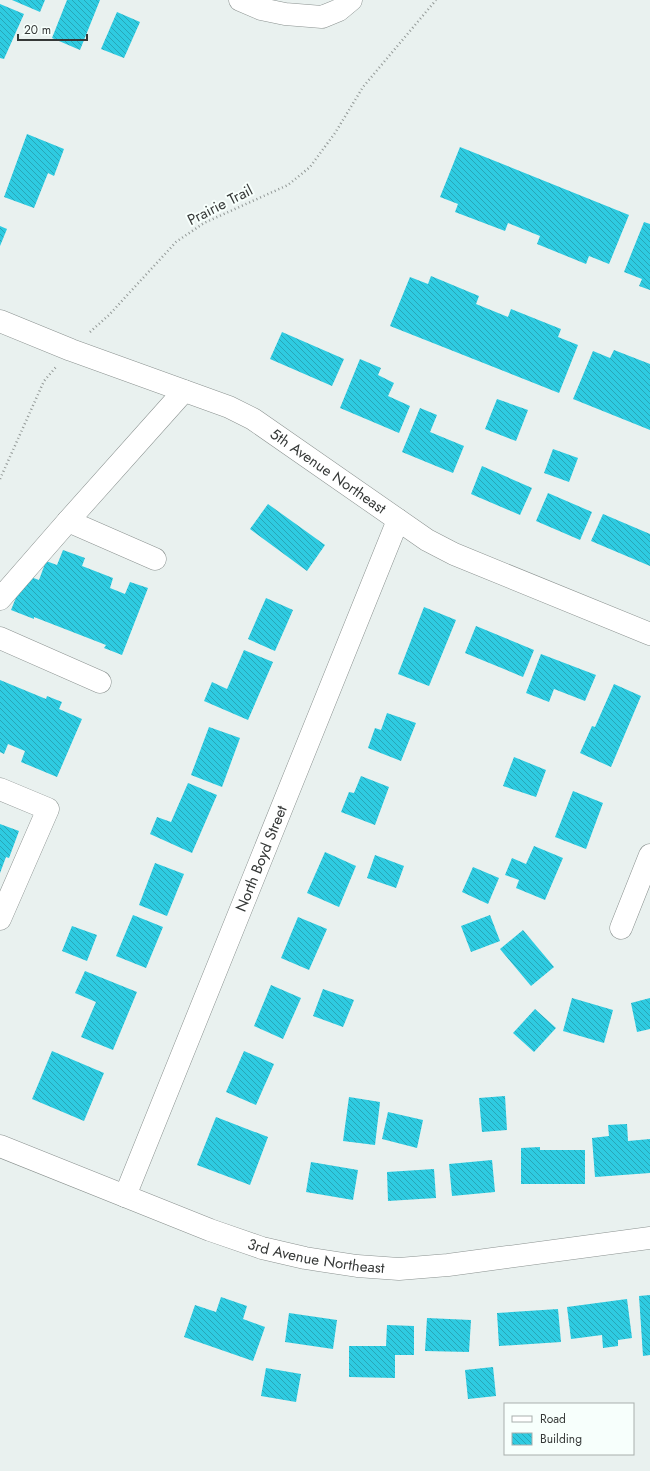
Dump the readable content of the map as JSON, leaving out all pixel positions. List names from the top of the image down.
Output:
{
  "streets": {
    "street": ["5th Avenue Northeast", "North Boyd Street", "3rd Avenue Northeast"],
    "path": ["Prairie Trail"]
  },
  "crossings": [
    ["Prairie Trail", "5th Avenue Northeast"],
    ["5th Avenue Northeast", "North Boyd Street"],
    ["North Boyd Street", "3rd Avenue Northeast"]
  ],
  "legend": ["Road", "Building"],
  "scale_bar": "20 m"
}
